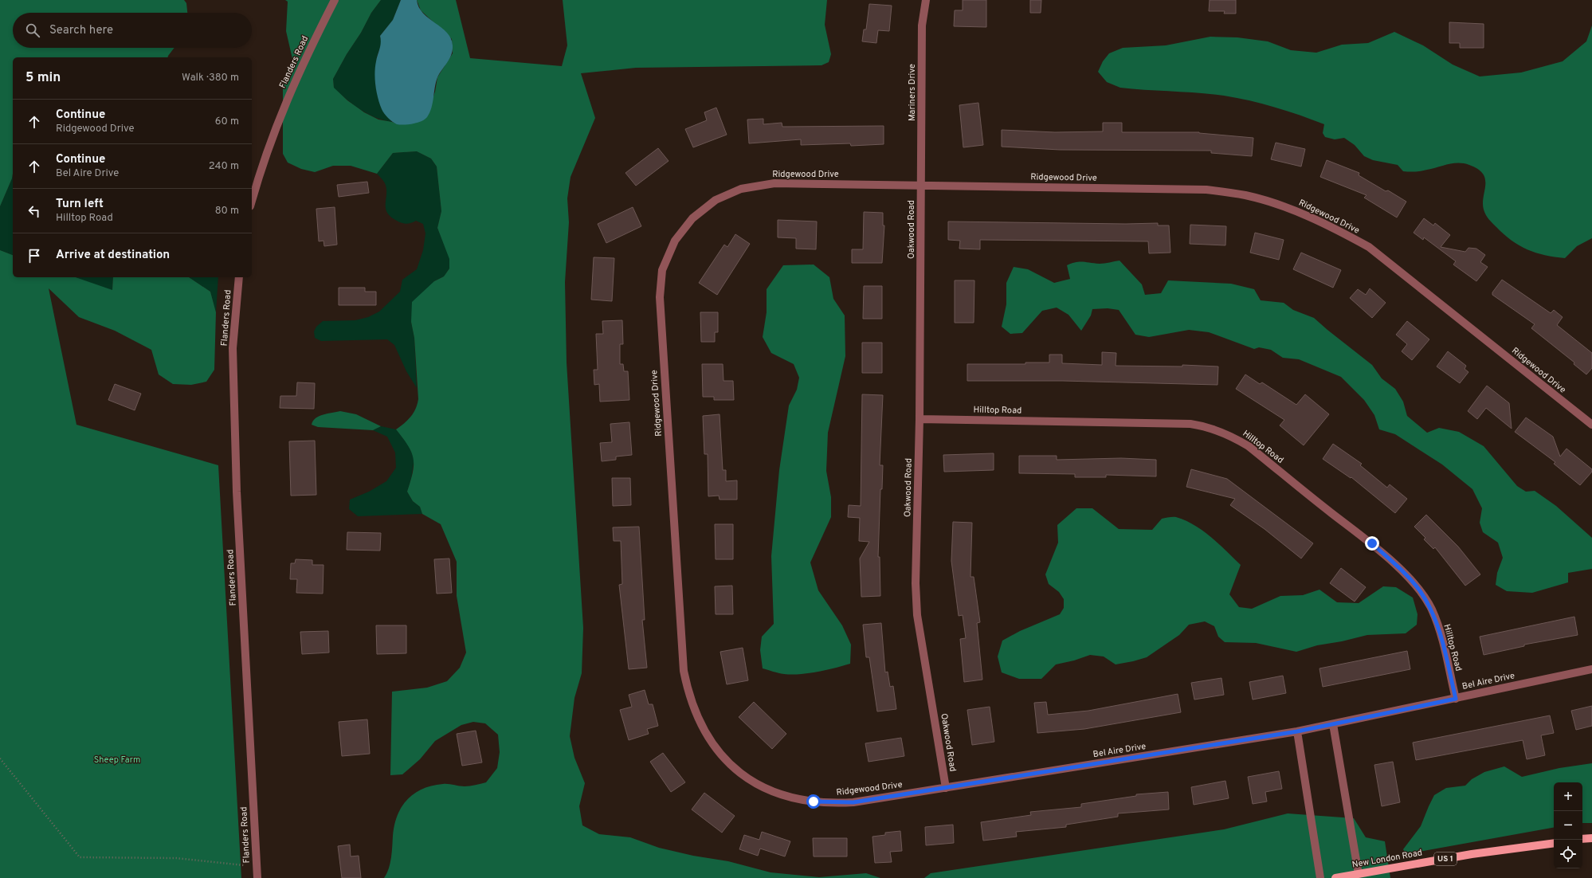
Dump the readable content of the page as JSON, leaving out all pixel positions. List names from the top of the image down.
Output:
{
  "streets": {
    "main road": ["New London Road", "US 1"],
    "street": [
      "Flanders Road",
      "Mariners Drive",
      "Ridgewood Drive",
      "Oakwood Road",
      "Hilltop Road",
      "Bel Aire Drive"
    ]
  },
  "crossings": [
    ["Mariners Drive", "Ridgewood Drive"],
    ["Mariners Drive", "Oakwood Road"],
    ["Ridgewood Drive", "Oakwood Road"],
    ["Ridgewood Drive", "Bel Aire Drive"],
    ["Oakwood Road", "Hilltop Road"],
    ["Oakwood Road", "Bel Aire Drive"],
    ["Hilltop Road", "Bel Aire Drive"]
  ],
  "parks": ["Sheep Farm"],
  "page": {
    "search": "Search here",
    "heading": ["5 min", "Walk · 380 m"],
    "list": [
      ["Continue", "Ridgewood Drive", "60 m"],
      ["Continue", "Bel Aire Drive", "240 m"],
      ["Turn left", "Hilltop Road", "80 m"],
      "Arrive at destination"
    ],
    "map_buttons": ["+", "−"]
  }
}
